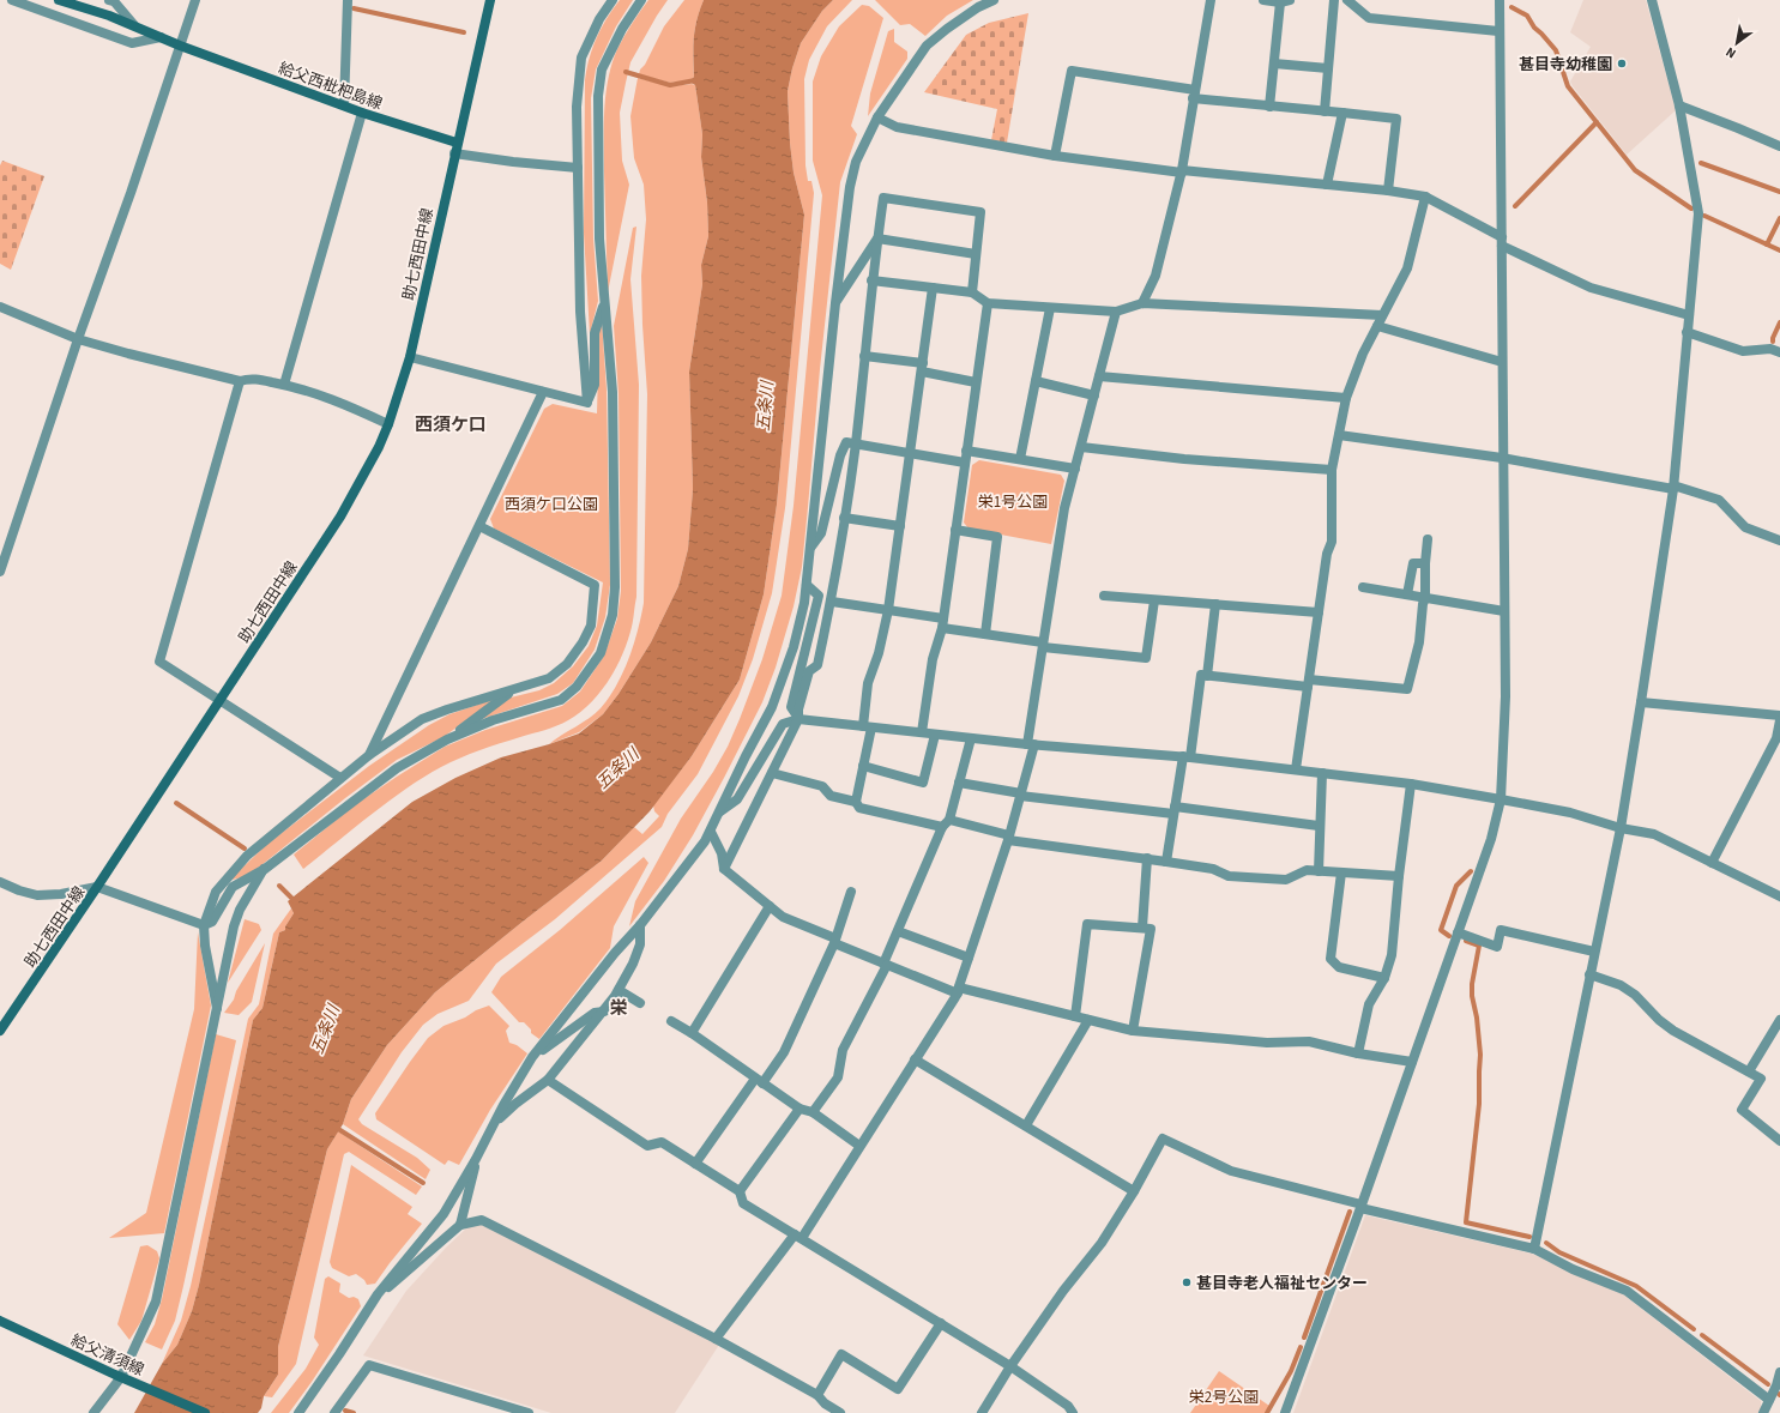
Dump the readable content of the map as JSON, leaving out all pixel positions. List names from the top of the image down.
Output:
{
  "streets": {
    "main road": ["給父西枇杷島線", "助七西田中線", "給父清須線"]
  },
  "crossings": [
    ["給父西枇杷島線", "助七西田中線"]
  ],
  "districts": ["西須ケ口", "栄"],
  "water": ["五条川"],
  "parks": ["栄1号公園", "西須ケ口公園", "栄2号公園"],
  "places": ["甚目寺幼稚園", "甚目寺老人福祉センター"],
  "north": "bottom left"
}
